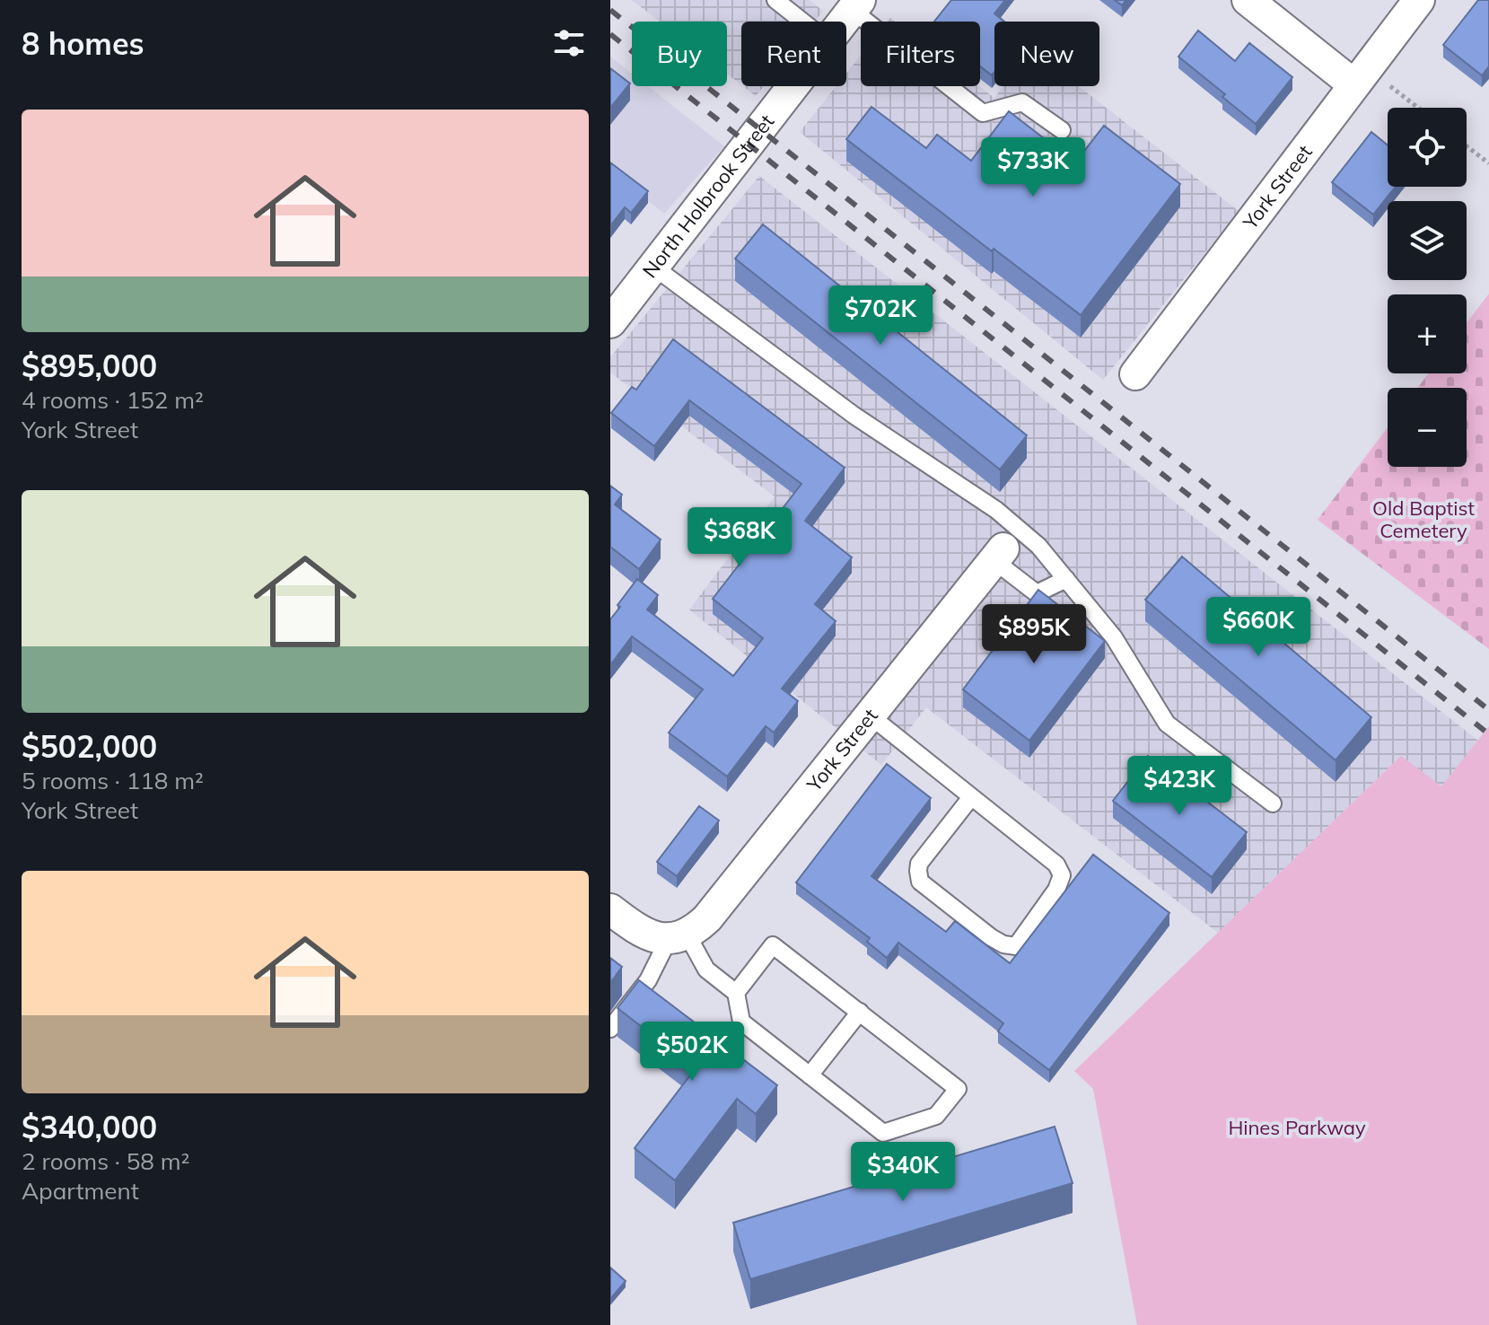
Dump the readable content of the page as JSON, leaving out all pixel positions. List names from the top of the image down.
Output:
{
  "streets": {
    "street": ["York Street", "North Holbrook Street"]
  },
  "parks": ["Old Baptist Cemetery", "Hines Parkway"],
  "page": {
    "heading": "8 homes",
    "chip": [
      "Buy",
      "Rent",
      "Filters",
      "New"
    ],
    "list": [
      {
        "name": "$895,000",
        "note": "4 rooms · 152 m² · York Street"
      },
      {
        "name": "$502,000",
        "note": "5 rooms · 118 m² · York Street"
      },
      {
        "name": "$340,000",
        "note": "2 rooms · 58 m² · Apartment"
      }
    ],
    "map_buttons": ["+", "−"],
    "price": [
      "$733K",
      "$702K",
      "$368K",
      "$660K",
      "$895K",
      "$423K",
      "$502K",
      "$340K"
    ]
  }
}
